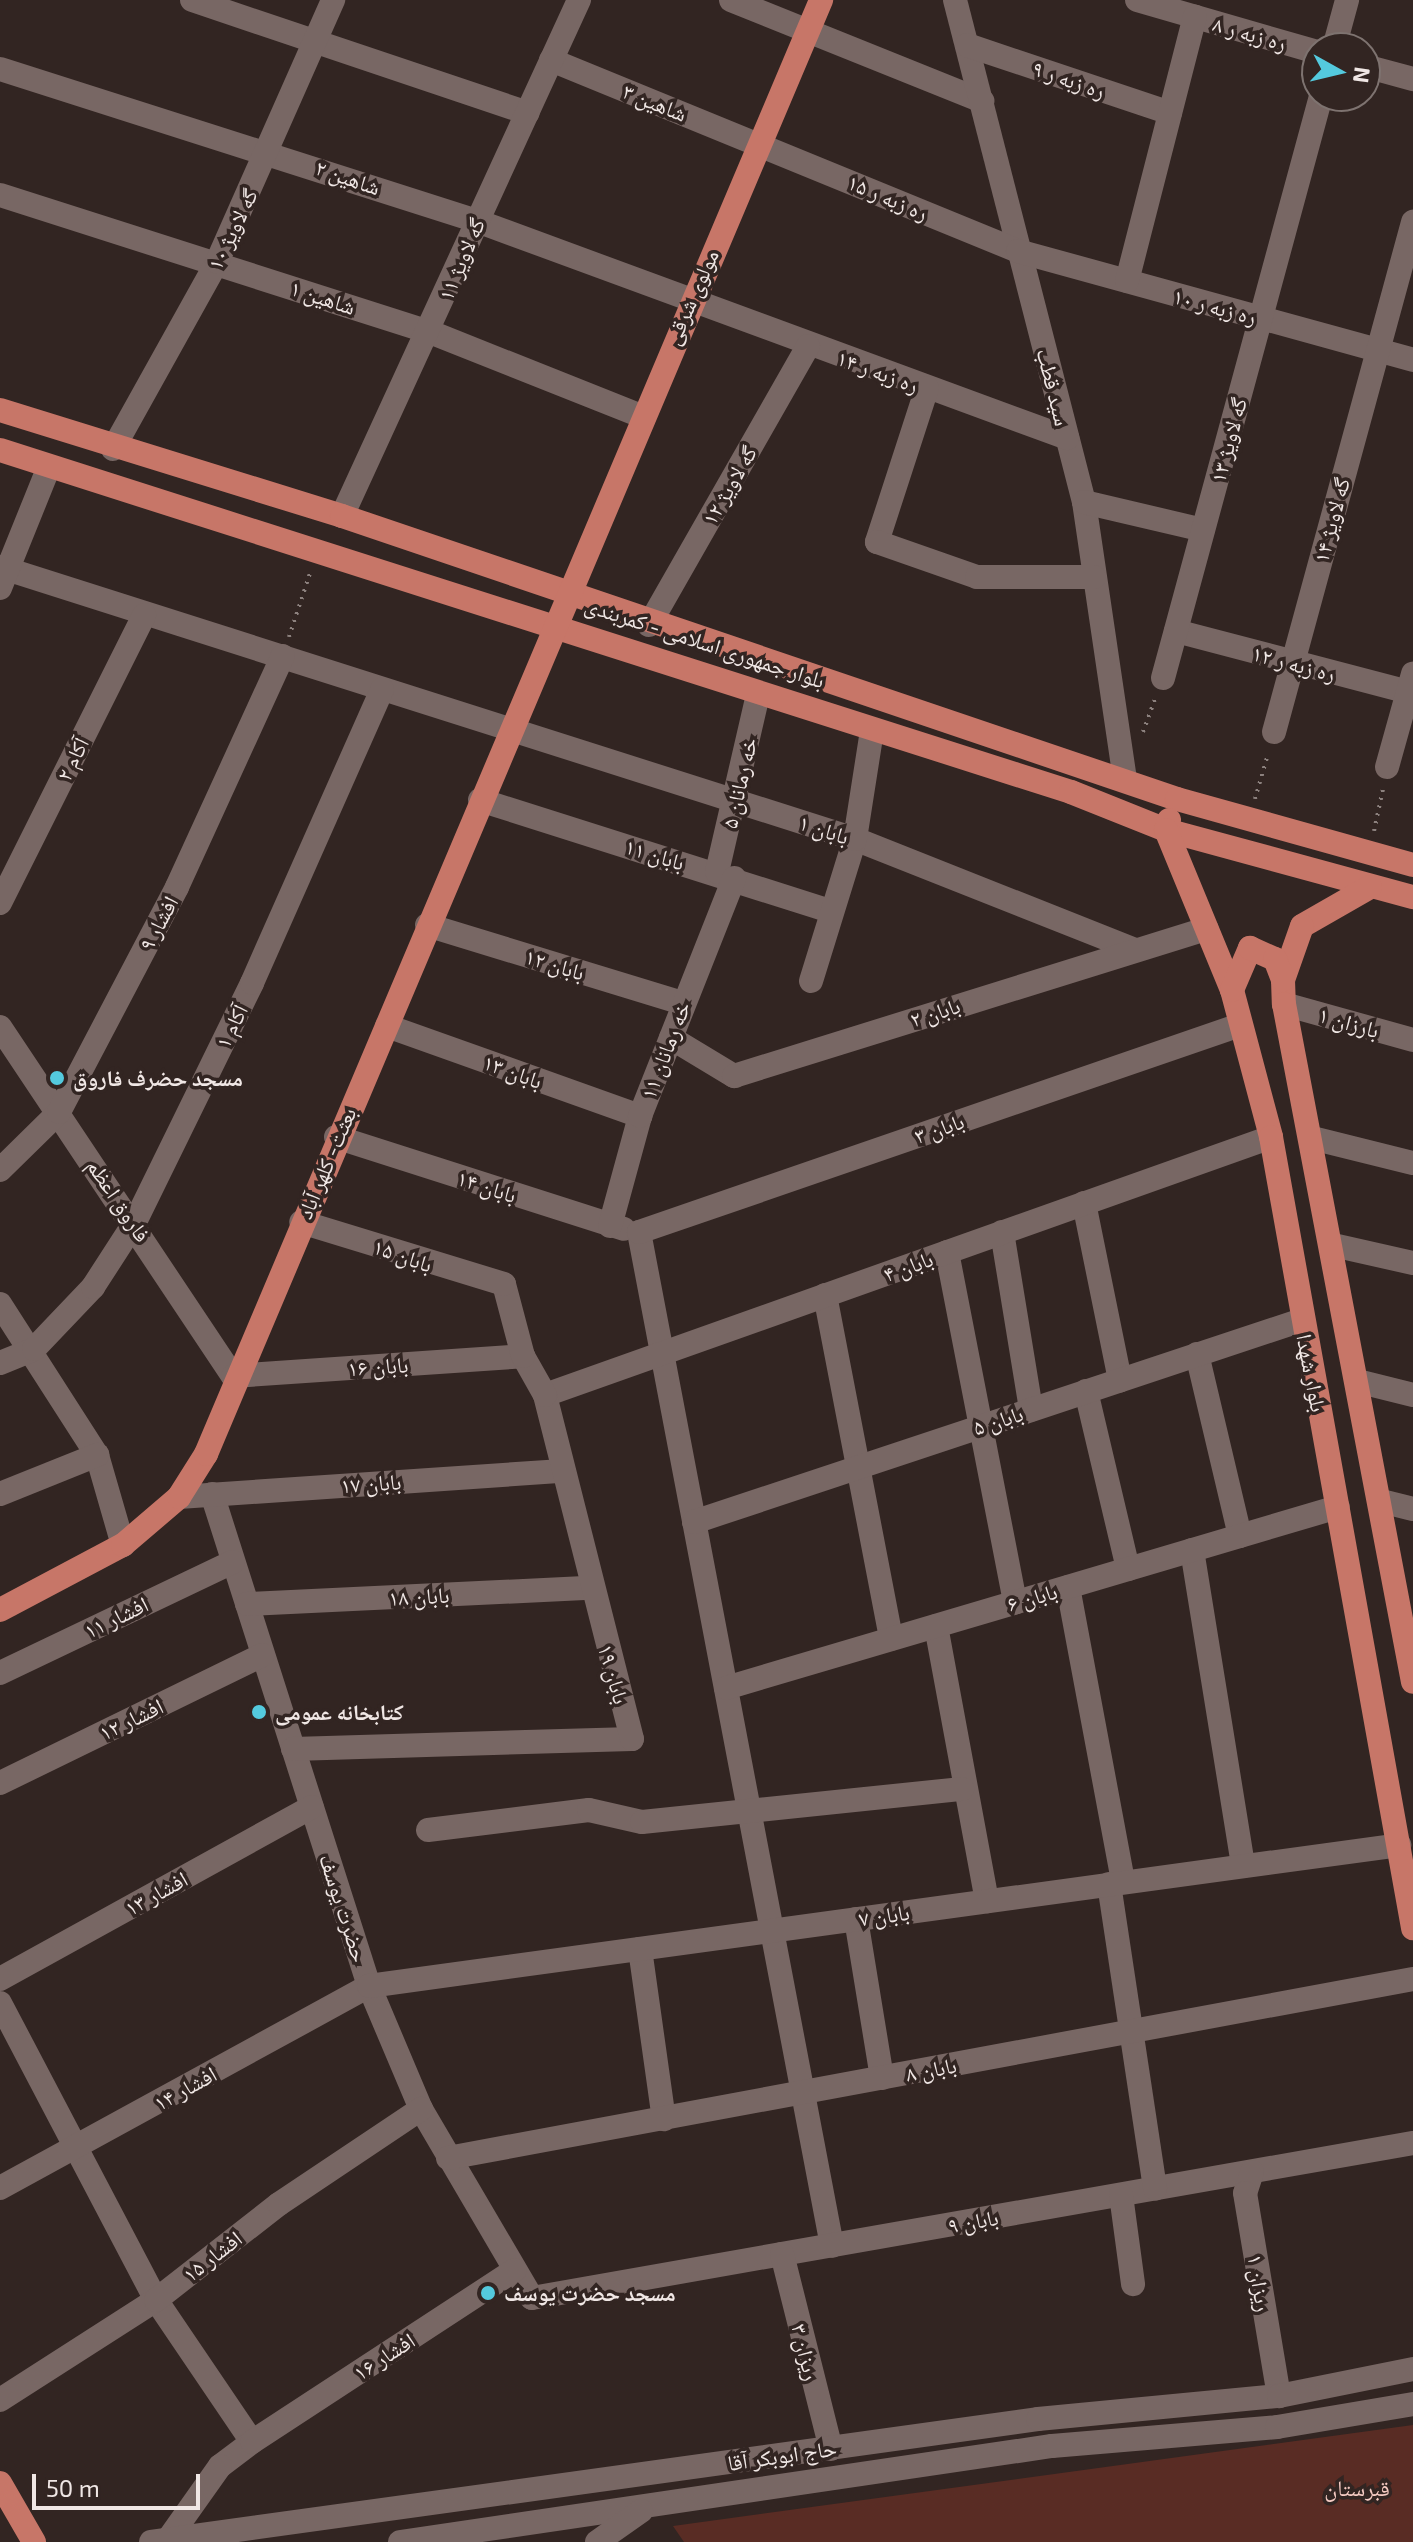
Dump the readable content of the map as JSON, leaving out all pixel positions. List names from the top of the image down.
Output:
{
  "streets": {
    "main road": [
      "مولوی شرقی",
      "بلوار جمهوری اسلامی - کمربندی",
      "بعثت- کلهر آباد",
      "بلوار شهدا"
    ],
    "street": [
      "۸ ره زبه ر",
      "ره زبه ر ۹",
      "شاهین ۳",
      "شاهین ۲",
      "ره زبه ر ۱۵",
      "گه لاویژ ۱۰",
      "گه لاویژ ۱۱",
      "شاهین ۱",
      "ره زبه ر ۱۰",
      "ره زبه ر ۱۴",
      "سید قطب",
      "گه لاویژ ۱۳",
      "گه لاویژ ۱۲",
      "گه لاویژ ۱۴",
      "ره زبه ر ۱۲",
      "آکام ۲",
      "خه رمانان ۵",
      "بابان ۱",
      "بابان ۱۱",
      "افشار ۹",
      "بابان ۱۲",
      "بابان ۲",
      "بارزان ۱",
      "آکام ۱",
      "خه رمانان ۱۱",
      "بابان ۱۳",
      "بابان ۳",
      "بابان ۱۴",
      "فاروق اعظم",
      "بابان ۱۵",
      "بابان ۴",
      "بابان ۱۶",
      "بابان ۵",
      "بابان ۱۷",
      "بابان ۱۸",
      "بابان ۶",
      "افشار ۱۱",
      "بابان ۱۹",
      "افشار ۱۲",
      "افشار ۱۳",
      "حضرت یوسف",
      "بابان ۷",
      "بابان ۸",
      "افشار ۱۴",
      "بابان ۹",
      "افشار ۱۵",
      "ریزان ۱",
      "۳ ریزان",
      "افشار ۱۶",
      "حاج ابوبکر آقا"
    ]
  },
  "crossings": [
    ["ره زبه ر ۹", "سید قطب"],
    ["شاهین ۳", "ره زبه ر ۱۵"],
    ["شاهین ۳", "گه لاویژ ۱۱"],
    ["شاهین ۳", "مولوی شرقی"],
    ["شاهین ۲", "گه لاویژ ۱۰"],
    ["شاهین ۲", "گه لاویژ ۱۱"],
    ["شاهین ۲", "مولوی شرقی"],
    ["شاهین ۲", "ره زبه ر ۱۴"],
    ["ره زبه ر ۱۵", "مولوی شرقی"],
    ["ره زبه ر ۱۵", "ره زبه ر ۱۰"],
    ["ره زبه ر ۱۵", "سید قطب"],
    ["گه لاویژ ۱۰", "شاهین ۱"],
    ["گه لاویژ ۱۰", "بلوار جمهوری اسلامی - کمربندی"],
    ["گه لاویژ ۱۱", "شاهین ۱"],
    ["گه لاویژ ۱۱", "بلوار جمهوری اسلامی - کمربندی"],
    ["شاهین ۱", "مولوی شرقی"],
    ["مولوی شرقی", "ره زبه ر ۱۴"],
    ["مولوی شرقی", "بلوار جمهوری اسلامی - کمربندی"],
    ["مولوی شرقی", "بعثت- کلهر آباد"],
    ["ره زبه ر ۱۰", "سید قطب"],
    ["ره زبه ر ۱۰", "گه لاویژ ۱۳"],
    ["ره زبه ر ۱۰", "گه لاویژ ۱۴"],
    ["ره زبه ر ۱۴", "سید قطب"],
    ["ره زبه ر ۱۴", "گه لاویژ ۱۲"],
    ["سید قطب", "بلوار جمهوری اسلامی - کمربندی"],
    ["گه لاویژ ۱۳", "ره زبه ر ۱۲"],
    ["گه لاویژ ۱۲", "بلوار جمهوری اسلامی - کمربندی"],
    ["گه لاویژ ۱۴", "ره زبه ر ۱۲"],
    ["بلوار جمهوری اسلامی - کمربندی", "خه رمانان ۵"],
    ["بلوار جمهوری اسلامی - کمربندی", "بعثت- کلهر آباد"],
    ["بلوار جمهوری اسلامی - کمربندی", "بلوار شهدا"],
    ["آکام ۲", "بابان ۱"],
    ["خه رمانان ۵", "بابان ۱"],
    ["خه رمانان ۵", "بابان ۱۱"],
    ["خه رمانان ۵", "خه رمانان ۱۱"],
    ["بابان ۱", "افشار ۹"],
    ["بابان ۱", "بابان ۲"],
    ["بابان ۱", "آکام ۱"],
    ["بابان ۱", "بعثت- کلهر آباد"],
    ["بابان ۱۱", "خه رمانان ۱۱"],
    ["بابان ۱۱", "بعثت- کلهر آباد"],
    ["افشار ۹", "فاروق اعظم"],
    ["بابان ۱۲", "خه رمانان ۱۱"],
    ["بابان ۱۲", "بعثت- کلهر آباد"],
    ["بابان ۲", "خه رمانان ۱۱"],
    ["بابان ۲", "بلوار شهدا"],
    ["بارزان ۱", "بلوار شهدا"],
    ["آکام ۱", "فاروق اعظم"],
    ["خه رمانان ۱۱", "بابان ۱۳"],
    ["خه رمانان ۱۱", "بابان ۱۴"],
    ["بابان ۱۳", "بعثت- کلهر آباد"],
    ["بابان ۳", "بابان ۱۴"],
    ["بابان ۳", "بلوار شهدا"],
    ["بعثت- کلهر آباد", "بابان ۱۴"],
    ["بعثت- کلهر آباد", "فاروق اعظم"],
    ["بعثت- کلهر آباد", "بابان ۱۵"],
    ["بعثت- کلهر آباد", "بابان ۱۶"],
    ["بعثت- کلهر آباد", "بابان ۱۷"],
    ["فاروق اعظم", "بابان ۱۶"],
    ["بابان ۱۵", "بابان ۱۹"],
    ["بابان ۴", "بلوار شهدا"],
    ["بابان ۴", "بابان ۱۹"],
    ["بابان ۱۶", "بابان ۱۹"],
    ["بلوار شهدا", "بابان ۵"],
    ["بلوار شهدا", "بابان ۶"],
    ["بلوار شهدا", "بابان ۷"],
    ["بابان ۱۷", "بابان ۱۹"],
    ["بابان ۱۷", "حضرت یوسف"],
    ["بابان ۱۸", "بابان ۱۹"],
    ["بابان ۱۸", "حضرت یوسف"],
    ["افشار ۱۱", "حضرت یوسف"],
    ["بابان ۱۹", "حضرت یوسف"],
    ["افشار ۱۲", "حضرت یوسف"],
    ["افشار ۱۳", "حضرت یوسف"],
    ["حضرت یوسف", "بابان ۷"],
    ["حضرت یوسف", "بابان ۸"],
    ["حضرت یوسف", "افشار ۱۴"],
    ["حضرت یوسف", "بابان ۹"],
    ["حضرت یوسف", "افشار ۱۵"],
    ["حضرت یوسف", "افشار ۱۶"],
    ["بابان ۷", "افشار ۱۴"],
    ["بابان ۹", "ریزان ۱"],
    ["بابان ۹", "۳ ریزان"],
    ["ریزان ۱", "حاج ابوبکر آقا"],
    ["۳ ریزان", "حاج ابوبکر آقا"],
    ["افشار ۱۶", "حاج ابوبکر آقا"]
  ],
  "parks": ["قبرستان"],
  "places": ["مسجد حضرف فاروق", "کتابخانه عمومی", "مسجد حضرت یوسف"],
  "scale_bar": "50 m",
  "north": "right"
}
